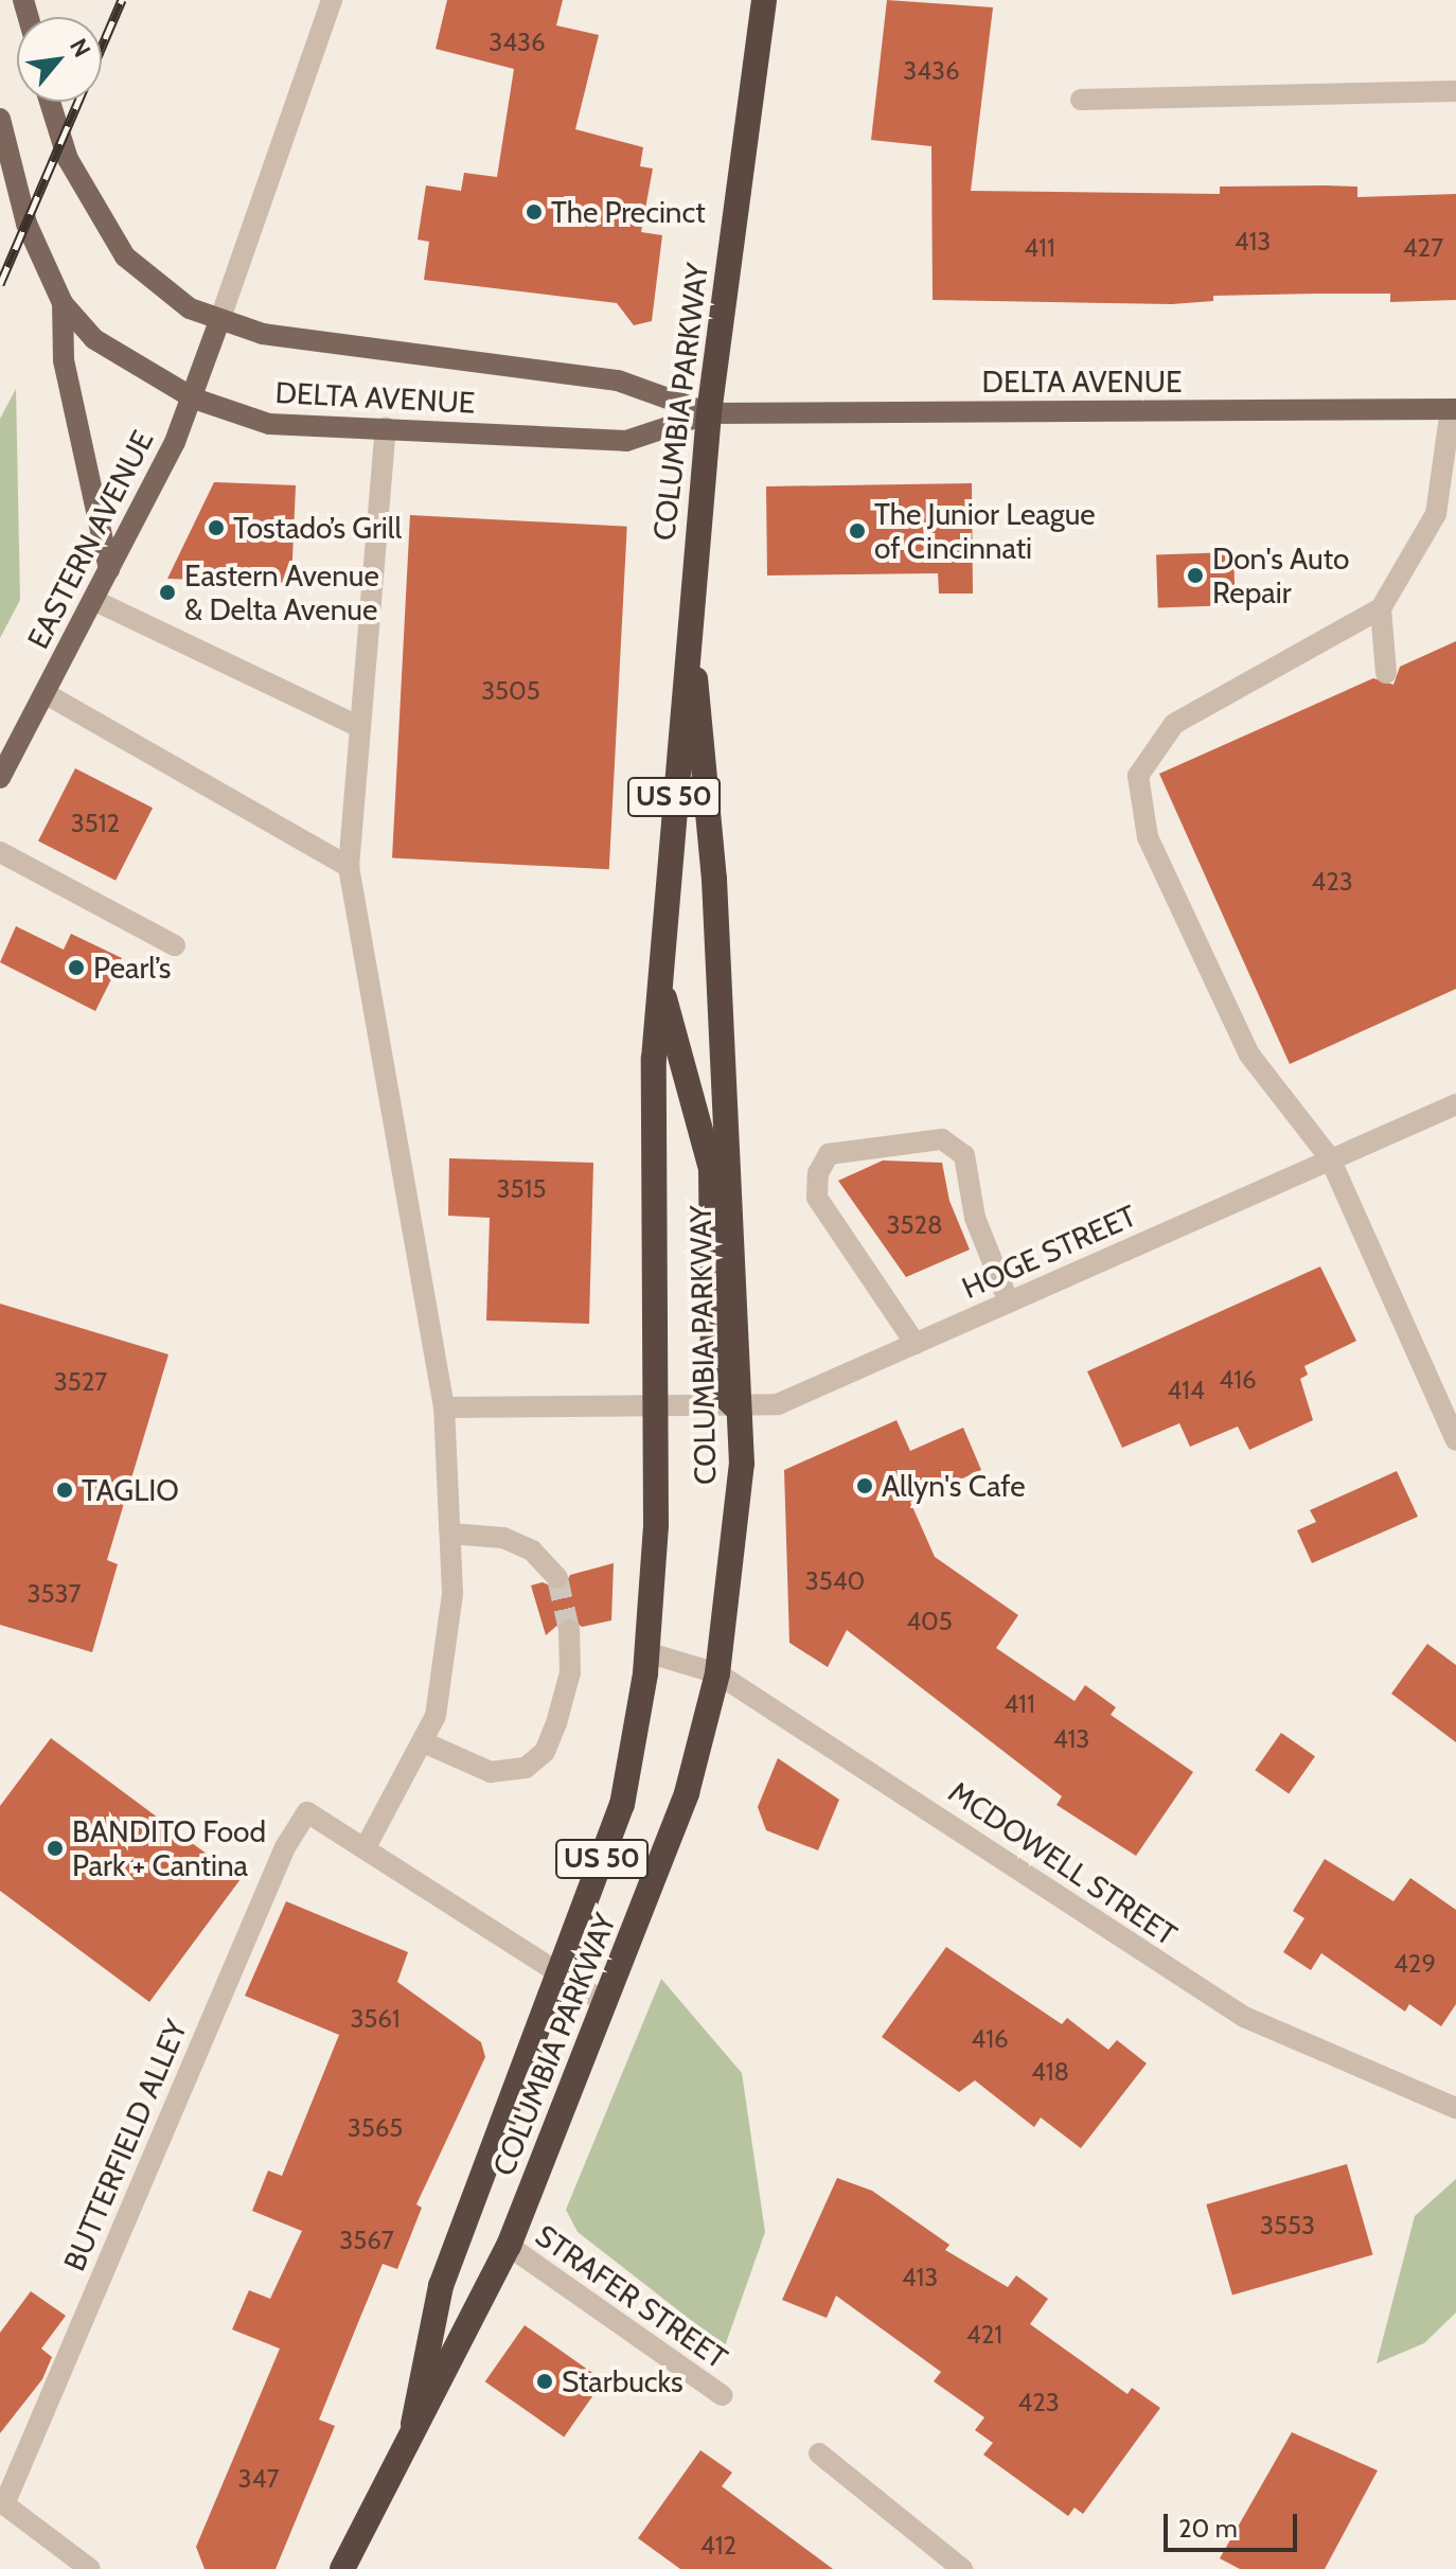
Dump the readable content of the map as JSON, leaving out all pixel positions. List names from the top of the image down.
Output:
{
  "streets": {
    "highway": ["COLUMBIA PARKWAY", "US 50"],
    "main road": ["DELTA AVENUE", "EASTERN AVENUE"],
    "street": [
      "HOGE STREET",
      "MCDOWELL STREET",
      "BUTTERFIELD ALLEY",
      "STRAFER STREET"
    ]
  },
  "crossings": [
    ["DELTA AVENUE", "COLUMBIA PARKWAY"],
    ["DELTA AVENUE", "EASTERN AVENUE"],
    ["COLUMBIA PARKWAY", "HOGE STREET"],
    ["COLUMBIA PARKWAY", "MCDOWELL STREET"],
    ["COLUMBIA PARKWAY", "STRAFER STREET"]
  ],
  "places": [
    "The Precinct",
    "Tostado’s Grill",
    "The Junior League of Cincinnati",
    "Don's Auto Repair",
    "Eastern Avenue & Delta Avenue",
    "Pearl’s",
    "Allyn's Cafe",
    "TAGLIO",
    "BANDITO Food Park + Cantina",
    "Starbucks"
  ],
  "house_numbers": [
    "3436",
    "3436",
    "413",
    "411",
    "427",
    "3505",
    "3512",
    "423",
    "3515",
    "3528",
    "416",
    "3527",
    "414",
    "3540",
    "3537",
    "405",
    "411",
    "413",
    "429",
    "3561",
    "416",
    "418",
    "3565",
    "3553",
    "3567",
    "413",
    "421",
    "423",
    "347",
    "412"
  ],
  "scale_bar": "20 m",
  "north": "top right"
}
